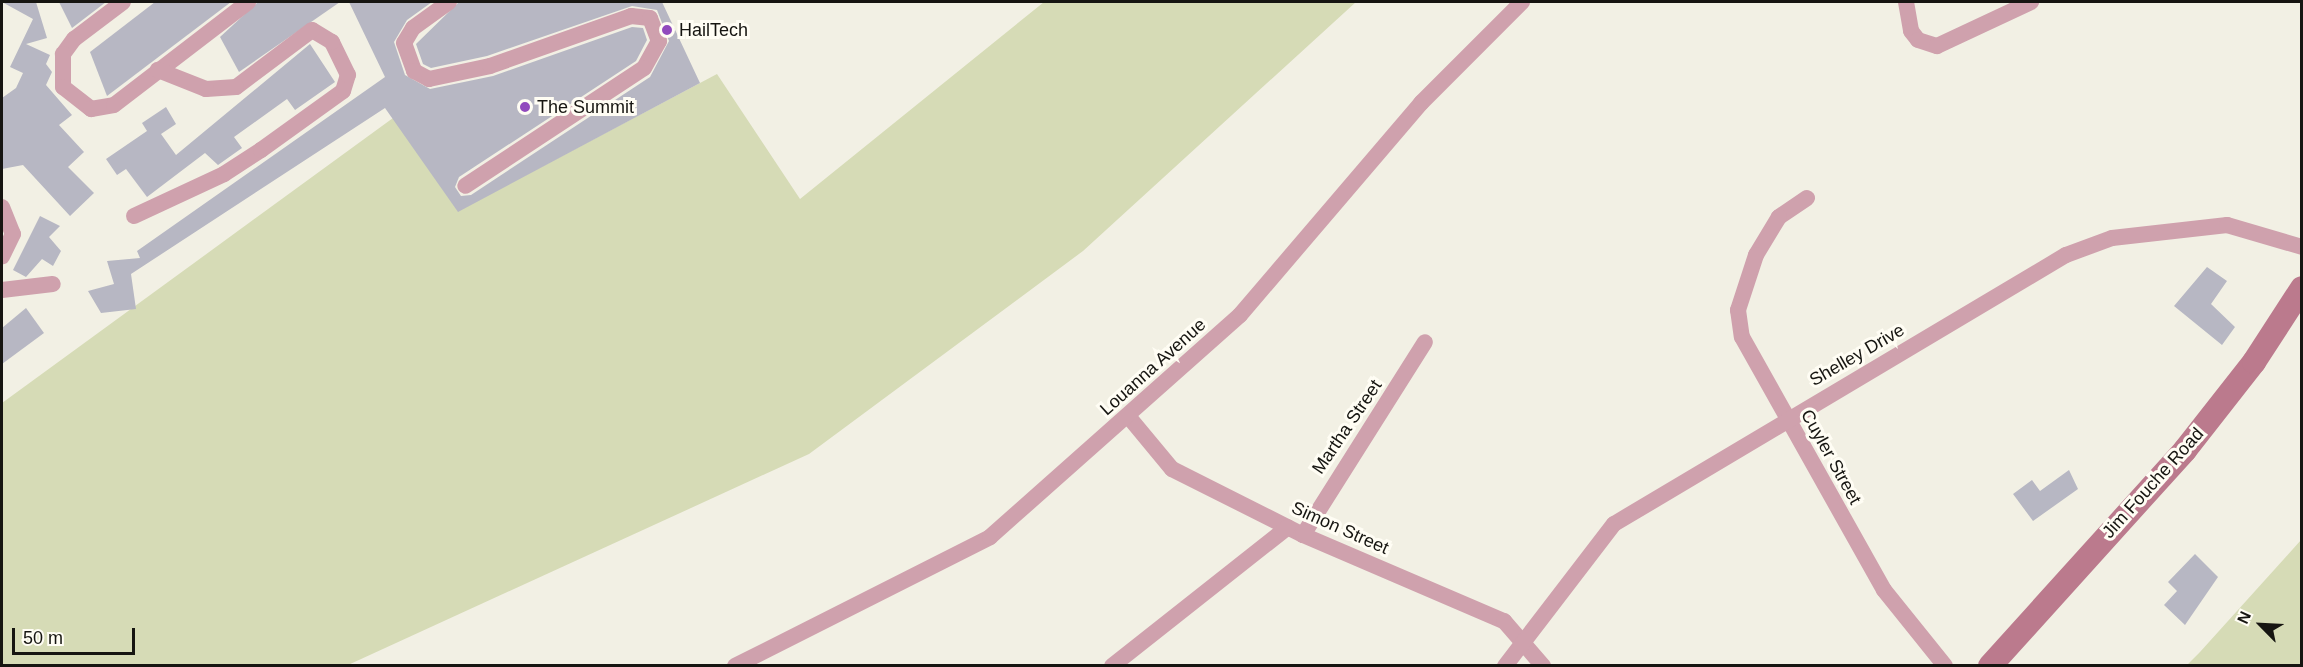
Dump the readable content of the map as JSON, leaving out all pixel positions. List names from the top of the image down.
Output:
{
  "streets": {
    "street": [
      "Shelley Drive",
      "Louanna Avenue",
      "Martha Street",
      "Cuyler Street",
      "Jim Fouche Road",
      "Simon Street"
    ]
  },
  "crossings": [
    ["Shelley Drive", "Cuyler Street"],
    ["Shelley Drive", "Simon Street"],
    ["Louanna Avenue", "Simon Street"],
    ["Martha Street", "Simon Street"]
  ],
  "places": ["HailTech", "The Summit"],
  "scale_bar": "50 m",
  "north": "top left"
}
